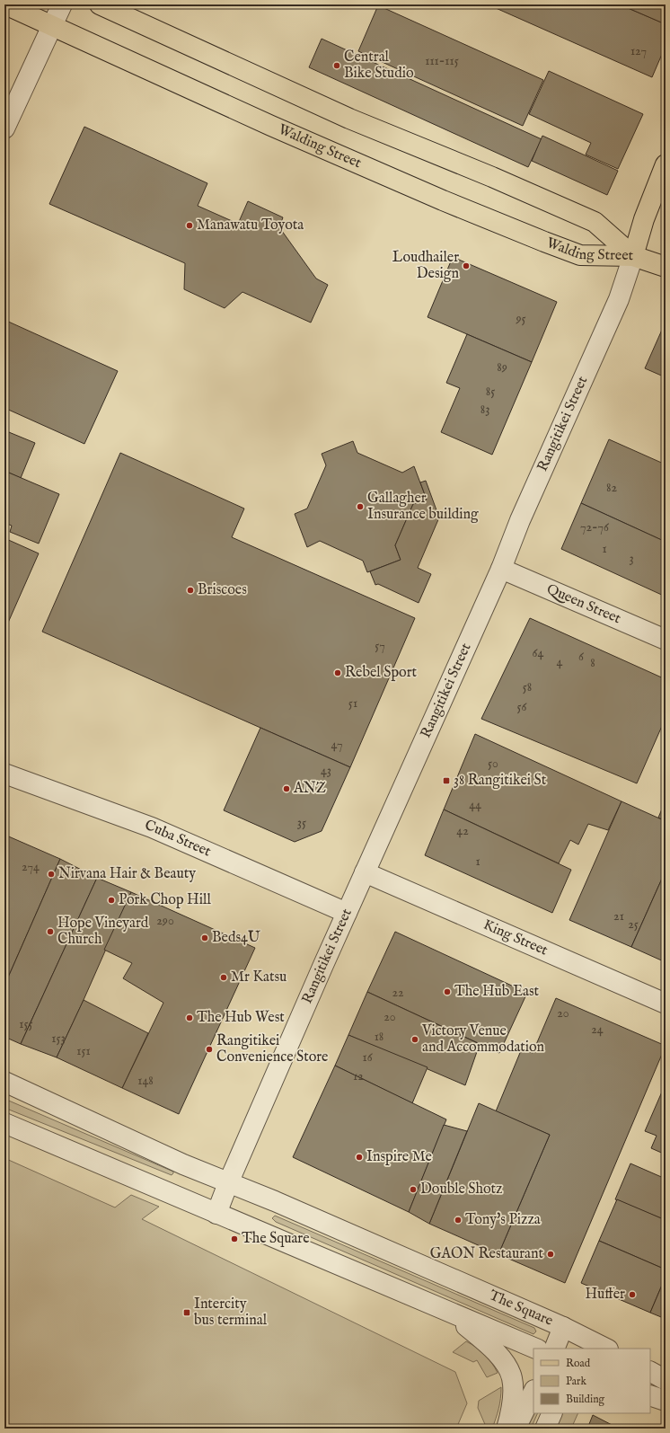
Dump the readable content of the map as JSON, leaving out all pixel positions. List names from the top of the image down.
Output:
{
  "streets": {
    "main road": ["Walding Street", "Rangitikei Street"],
    "street": [
      "Queen Street",
      "Cuba Street",
      "King Street",
      "The Square"
    ]
  },
  "crossings": [
    ["Walding Street", "Rangitikei Street"],
    ["Rangitikei Street", "Queen Street"],
    ["Rangitikei Street", "Cuba Street"],
    ["Rangitikei Street", "King Street"],
    ["Rangitikei Street", "The Square"]
  ],
  "places": {
    "other": [
      "Central Bike Studio",
      "Manawatu Toyota",
      "Loudhailer Design",
      "Gallagher Insurance building",
      "Briscoes",
      "Rebel Sport",
      "ANZ",
      "Nirvana Hair & Beauty",
      "Pork Chop Hill",
      "Hope Vineyard Church",
      "Beds4U",
      "Mr Katsu",
      "The Hub East",
      "The Hub West",
      "Victory Venue and Accommodation",
      "Rangitikei Convenience Store",
      "Inspire Me",
      "Double Shotz",
      "Tony's Pizza",
      "The Square",
      "GAON Restaurant",
      "Huffer"
    ],
    "transit": ["38 Rangitikei St", "Intercity bus terminal"]
  },
  "house_numbers": [
    "127",
    "111-115",
    "95",
    "89",
    "85",
    "83",
    "82",
    "72-76",
    "1",
    "3",
    "57",
    "64",
    "6",
    "4",
    "8",
    "58",
    "51",
    "56",
    "47",
    "50",
    "43",
    "44",
    "35",
    "42",
    "1",
    "274",
    "21",
    "290",
    "25",
    "22",
    "20",
    "20",
    "155",
    "24",
    "18",
    "153",
    "151",
    "16",
    "12",
    "148"
  ],
  "legend": ["Road", "Park", "Building"]
}
